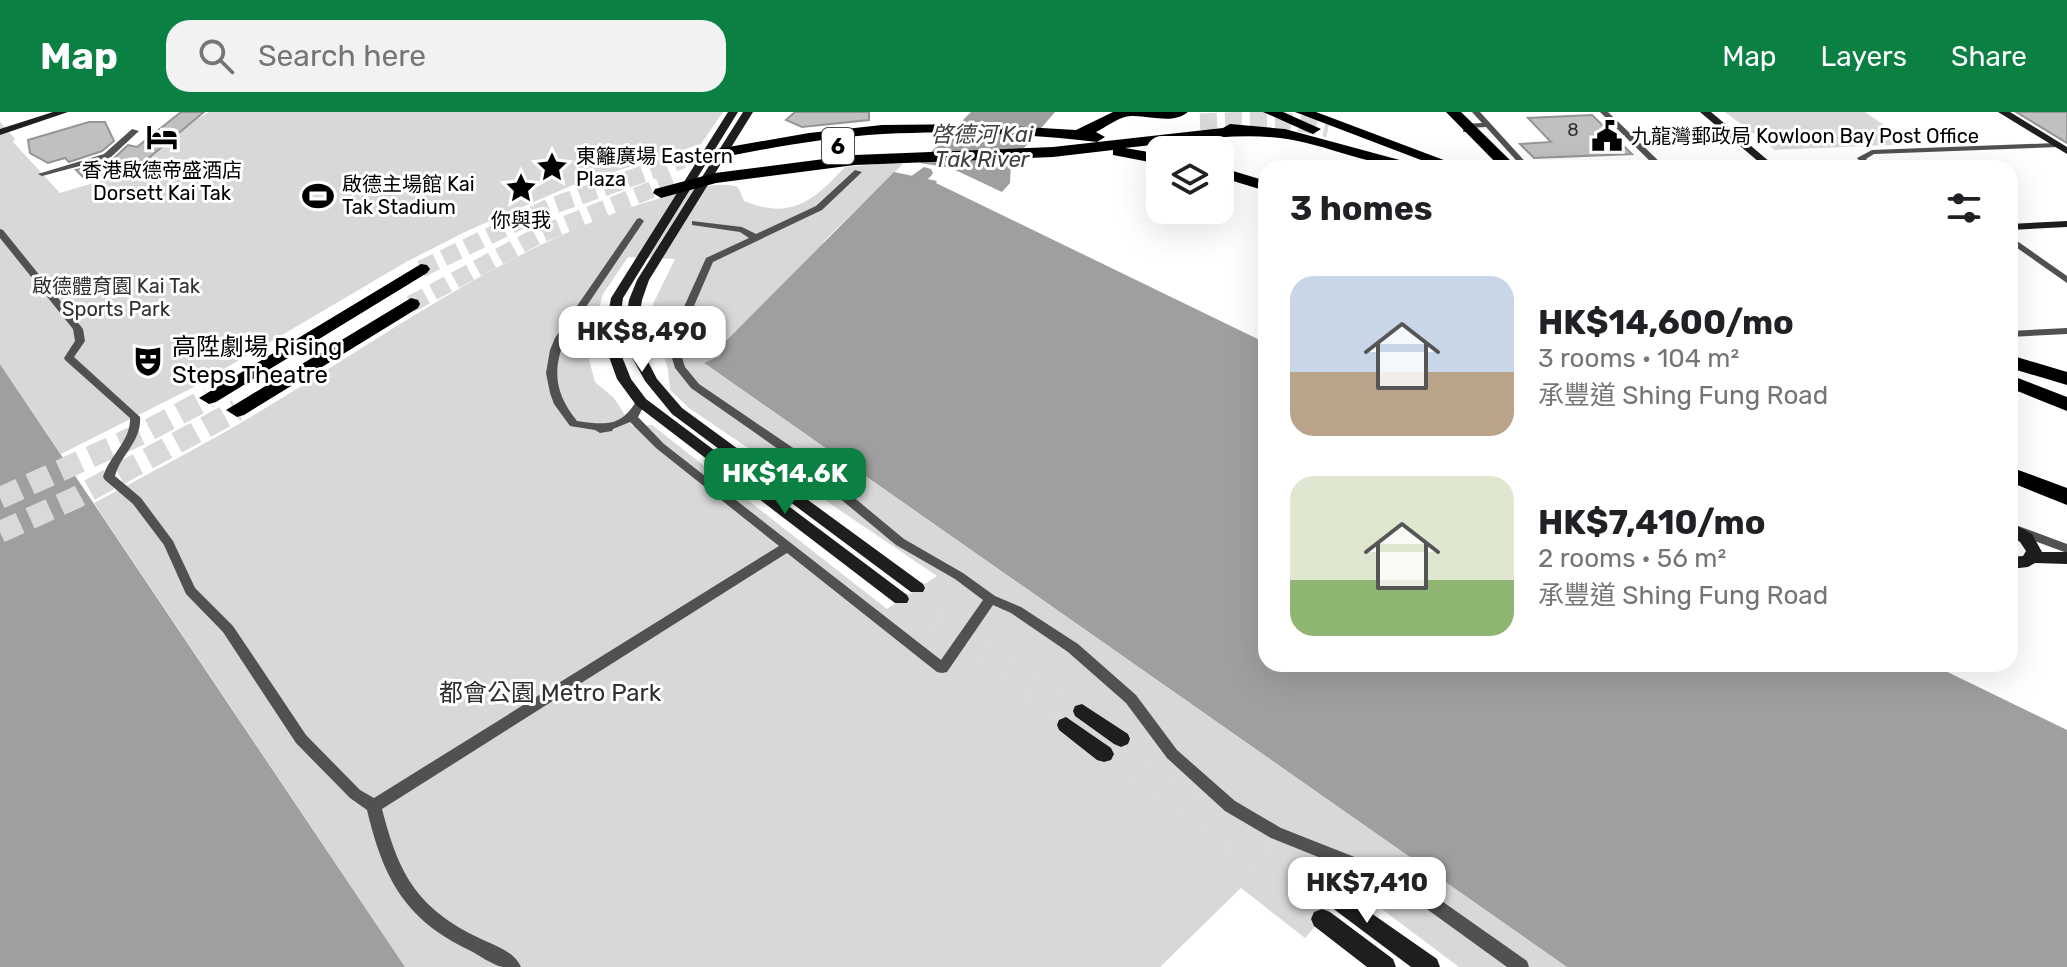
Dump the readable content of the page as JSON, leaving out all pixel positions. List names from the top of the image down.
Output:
{
  "streets": {
    "highway": ["6"]
  },
  "water": ["啓德河 Kai Tak River"],
  "parks": ["啟德體育園 Kai Tak Sports Park", "都會公園 Metro Park"],
  "places": {
    "public building": ["九龍灣郵政局 Kowloon Bay Post Office"],
    "hotel": ["香港啟德帝盛酒店 Dorsett Kai Tak"],
    "place": ["東籬廣場 Eastern Plaza", "你與我"],
    "sports": ["啟德主場館 Kai Tak Stadium"],
    "theatre": ["高陞劇場 Rising Steps Theatre"]
  },
  "house_numbers": ["8"],
  "page": {
    "header": "Map",
    "search": "Search here",
    "nav": ["Map", "Layers", "Share"],
    "heading": "3 homes",
    "list": [
      {
        "name": "HK$14,600/mo",
        "note": "3 rooms · 104 m² · 承豐道 Shing Fung Road"
      },
      {
        "name": "HK$7,410/mo",
        "note": "2 rooms · 56 m² · 承豐道 Shing Fung Road"
      }
    ],
    "price": ["HK$8,490", "HK$14.6K", "HK$7,410"]
  }
}
